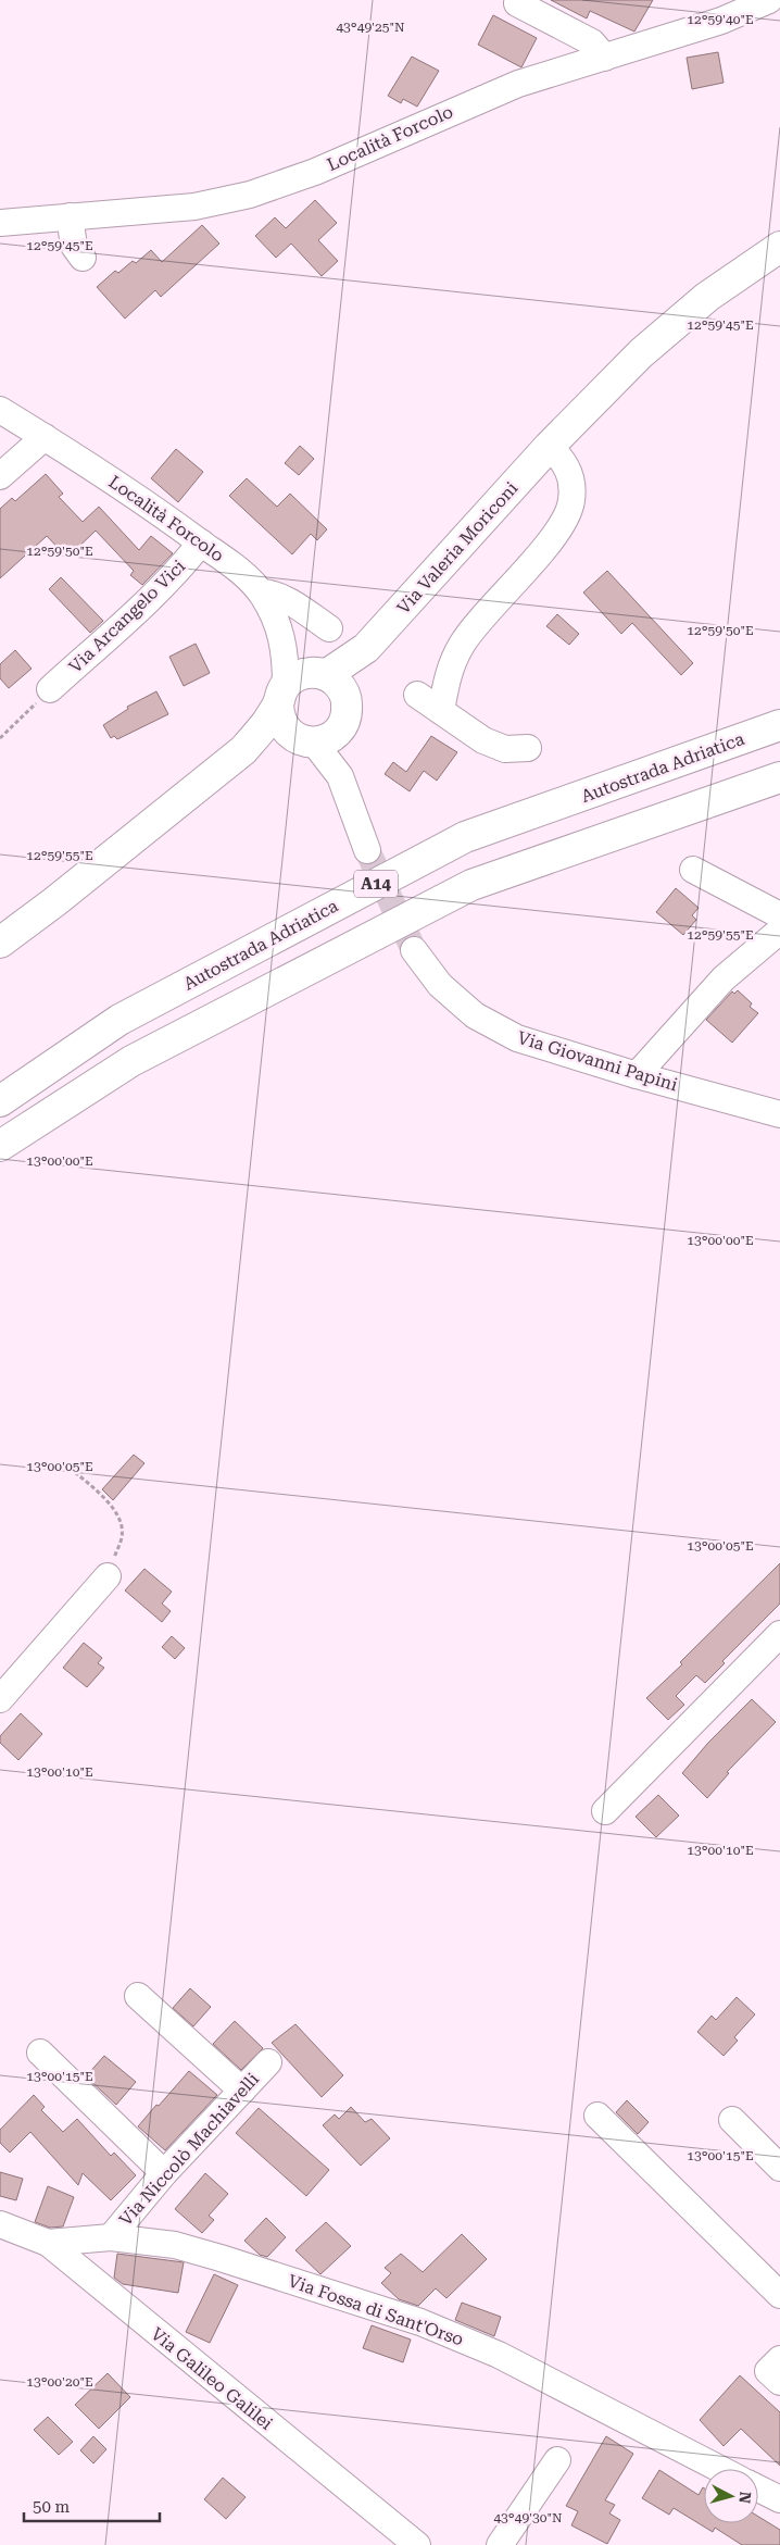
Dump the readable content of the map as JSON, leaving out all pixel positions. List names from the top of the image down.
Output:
{
  "streets": {
    "main road": ["Via Valeria Moriconi", "Autostrada Adriatica", "A14"],
    "street": [
      "Località Forcolo",
      "Via Arcangelo Vici",
      "Via Giovanni Papini",
      "Via Niccolò Machiavelli",
      "Via Fossa di Sant'Orso",
      "Via Galileo Galilei"
    ]
  },
  "crossings": [
    ["Località Forcolo", "Via Arcangelo Vici"],
    ["Via Niccolò Machiavelli", "Via Fossa di Sant'Orso"],
    ["Via Fossa di Sant'Orso", "Via Galileo Galilei"]
  ],
  "scale_bar": "50 m",
  "north": "right",
  "coordinates": [
    "12°59'40\"E",
    "43°49'25\"N",
    "12°59'45\"E",
    "12°59'50\"E",
    "12°59'55\"E",
    "13°00'00\"E",
    "13°00'05\"E",
    "13°00'10\"E",
    "13°00'15\"E",
    "13°00'20\"E",
    "43°49'30\"N"
  ]
}
